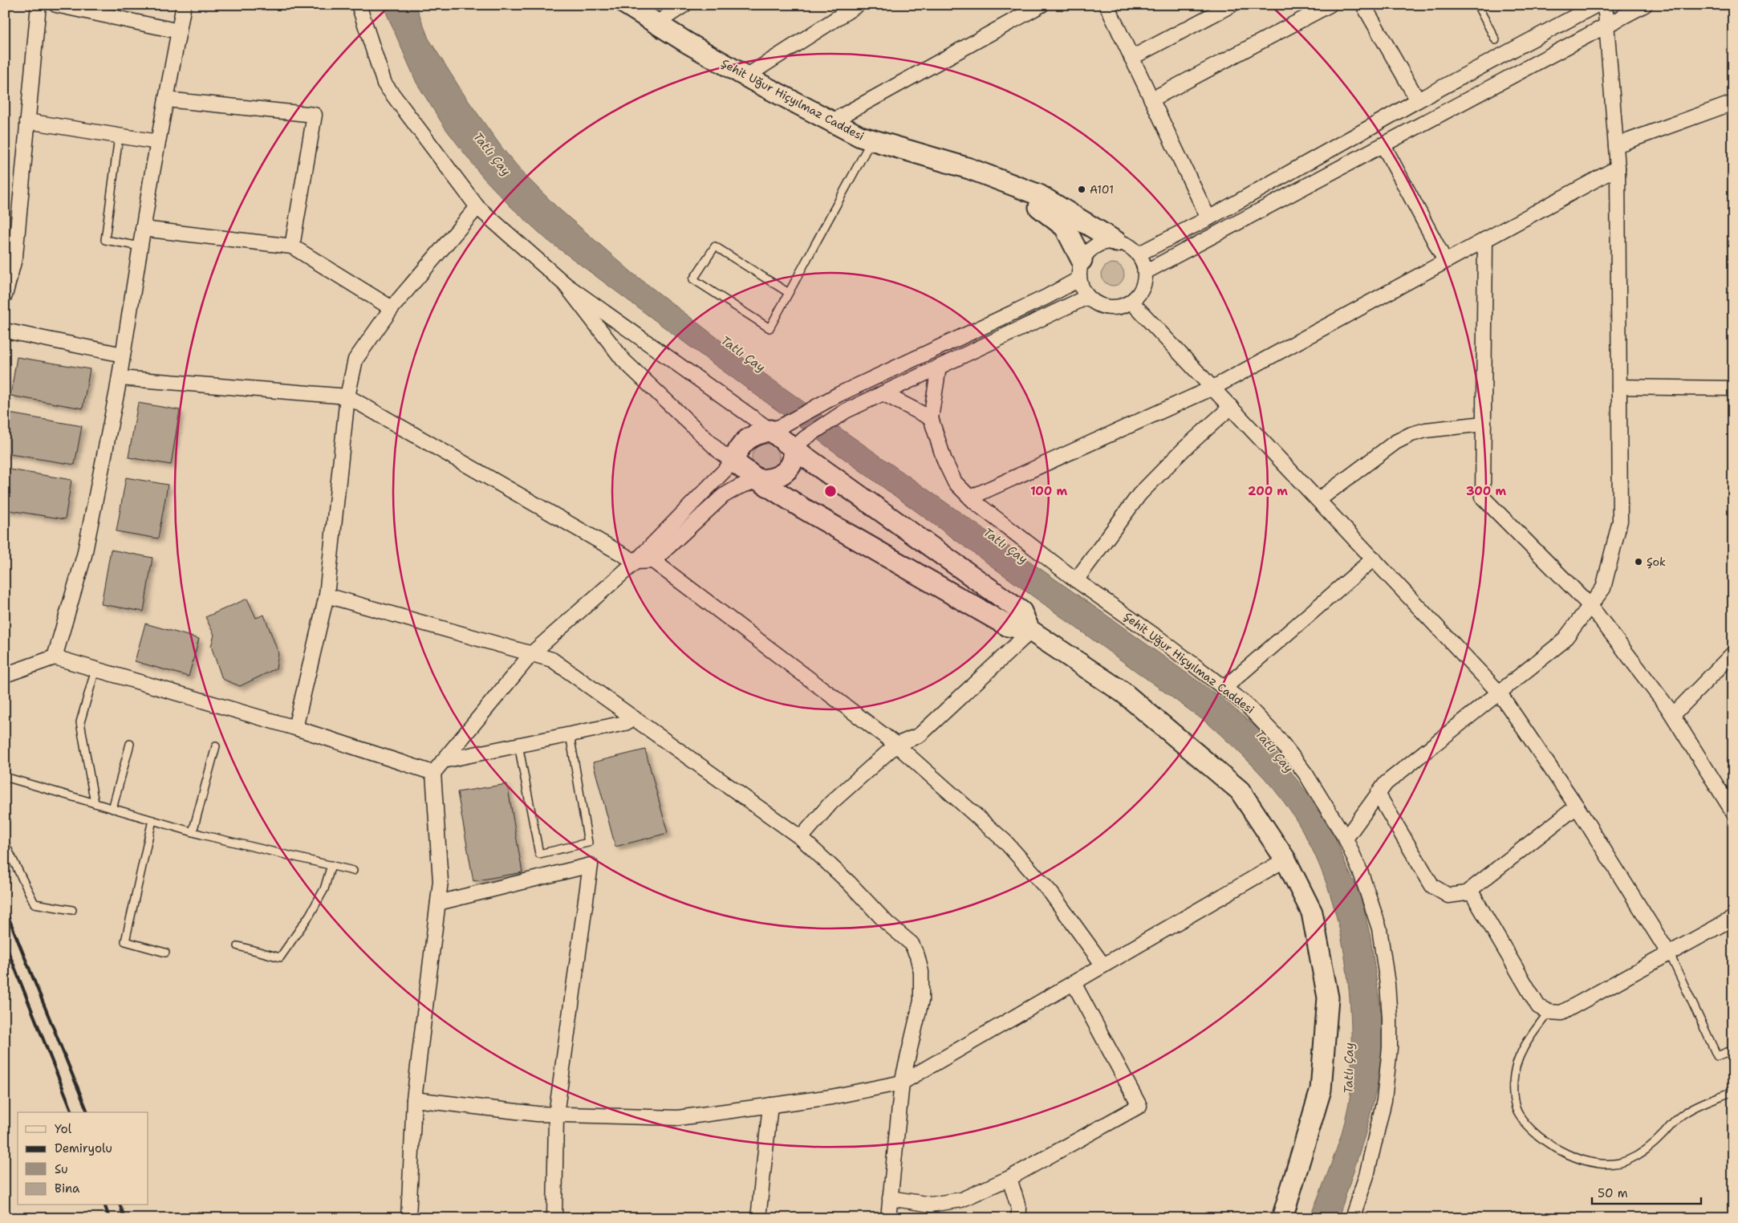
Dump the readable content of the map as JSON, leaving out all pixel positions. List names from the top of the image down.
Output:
{
  "streets": {
    "street": ["Şehit Uğur Hiçyılmaz Caddesi"]
  },
  "water": ["Tatlı Çay"],
  "places": ["A101", "Şok"],
  "legend": [
    "Yol",
    "Demiryolu",
    "Su",
    "Bina"
  ],
  "scale_bar": "50 m",
  "rings": ["100 m", "200 m", "300 m"]
}
